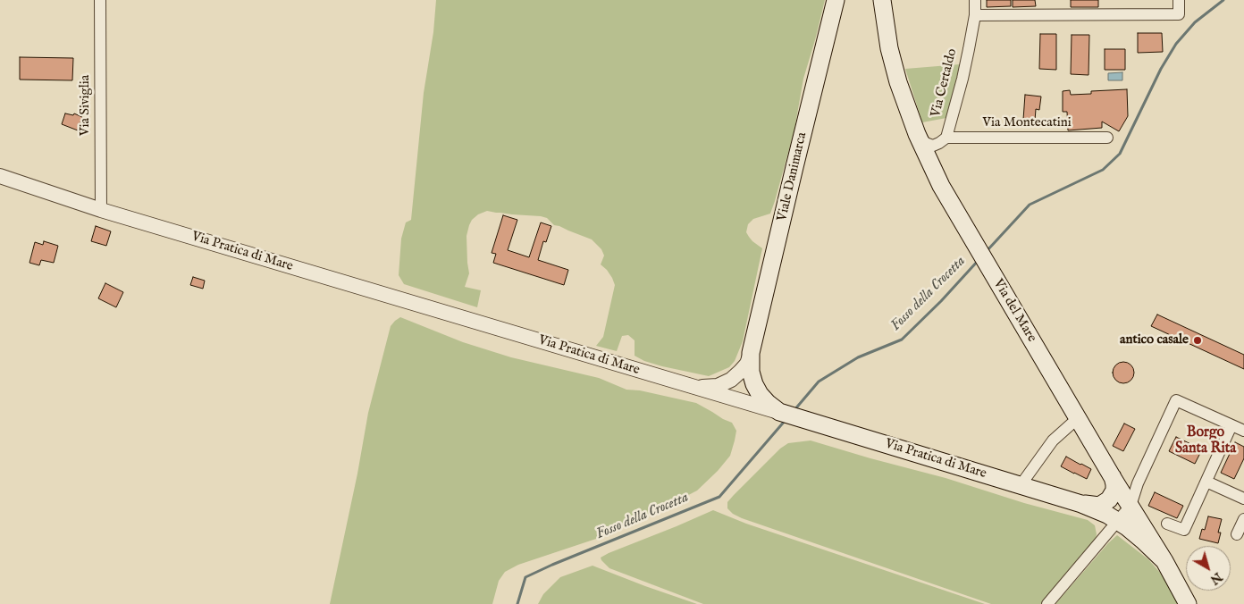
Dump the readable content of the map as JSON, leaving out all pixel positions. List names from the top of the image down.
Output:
{
  "streets": {
    "main road": ["Viale Danimarca", "Via Pratica di Mare", "Via del Mare"],
    "street": ["Via Certaldo", "Via Siviglia", "Via Montecatini"]
  },
  "crossings": [
    ["Via Certaldo", "Via Montecatini"],
    ["Via Certaldo", "Via del Mare"],
    ["Via Siviglia", "Via Pratica di Mare"],
    ["Viale Danimarca", "Via Pratica di Mare"],
    ["Via Pratica di Mare", "Via del Mare"]
  ],
  "districts": ["Borgo Santa Rita"],
  "water": ["Fosso della Crocetta"],
  "places": ["antico casale"],
  "north": "bottom right"
}
